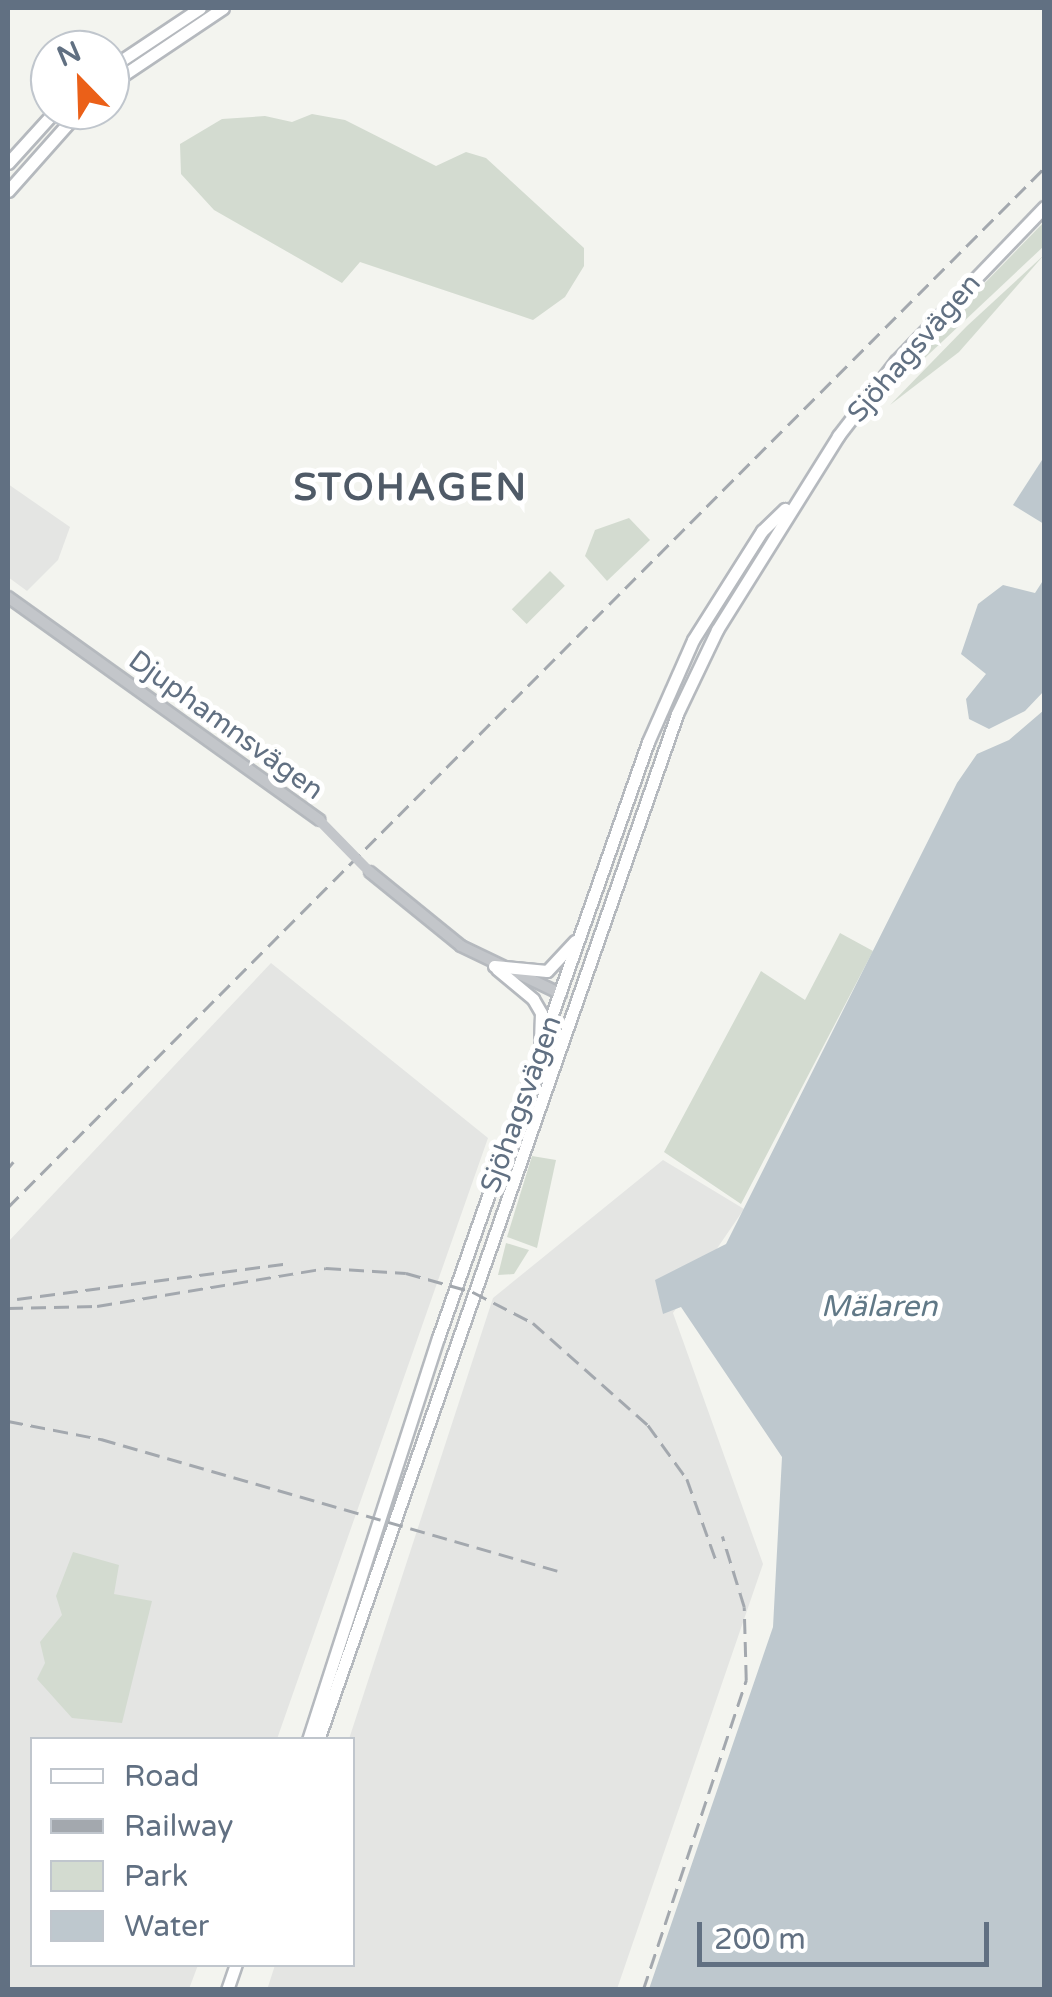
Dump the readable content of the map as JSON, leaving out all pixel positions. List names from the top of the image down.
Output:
{
  "streets": {
    "main road": ["Sjöhagsvägen"],
    "street": ["Djuphamnsvägen"]
  },
  "crossings": [
    ["Sjöhagsvägen", "Djuphamnsvägen"]
  ],
  "districts": ["STOHAGEN"],
  "water": ["Mälaren"],
  "legend": [
    "Road",
    "Railway",
    "Park",
    "Water"
  ],
  "scale_bar": "200 m",
  "north": "top left"
}
